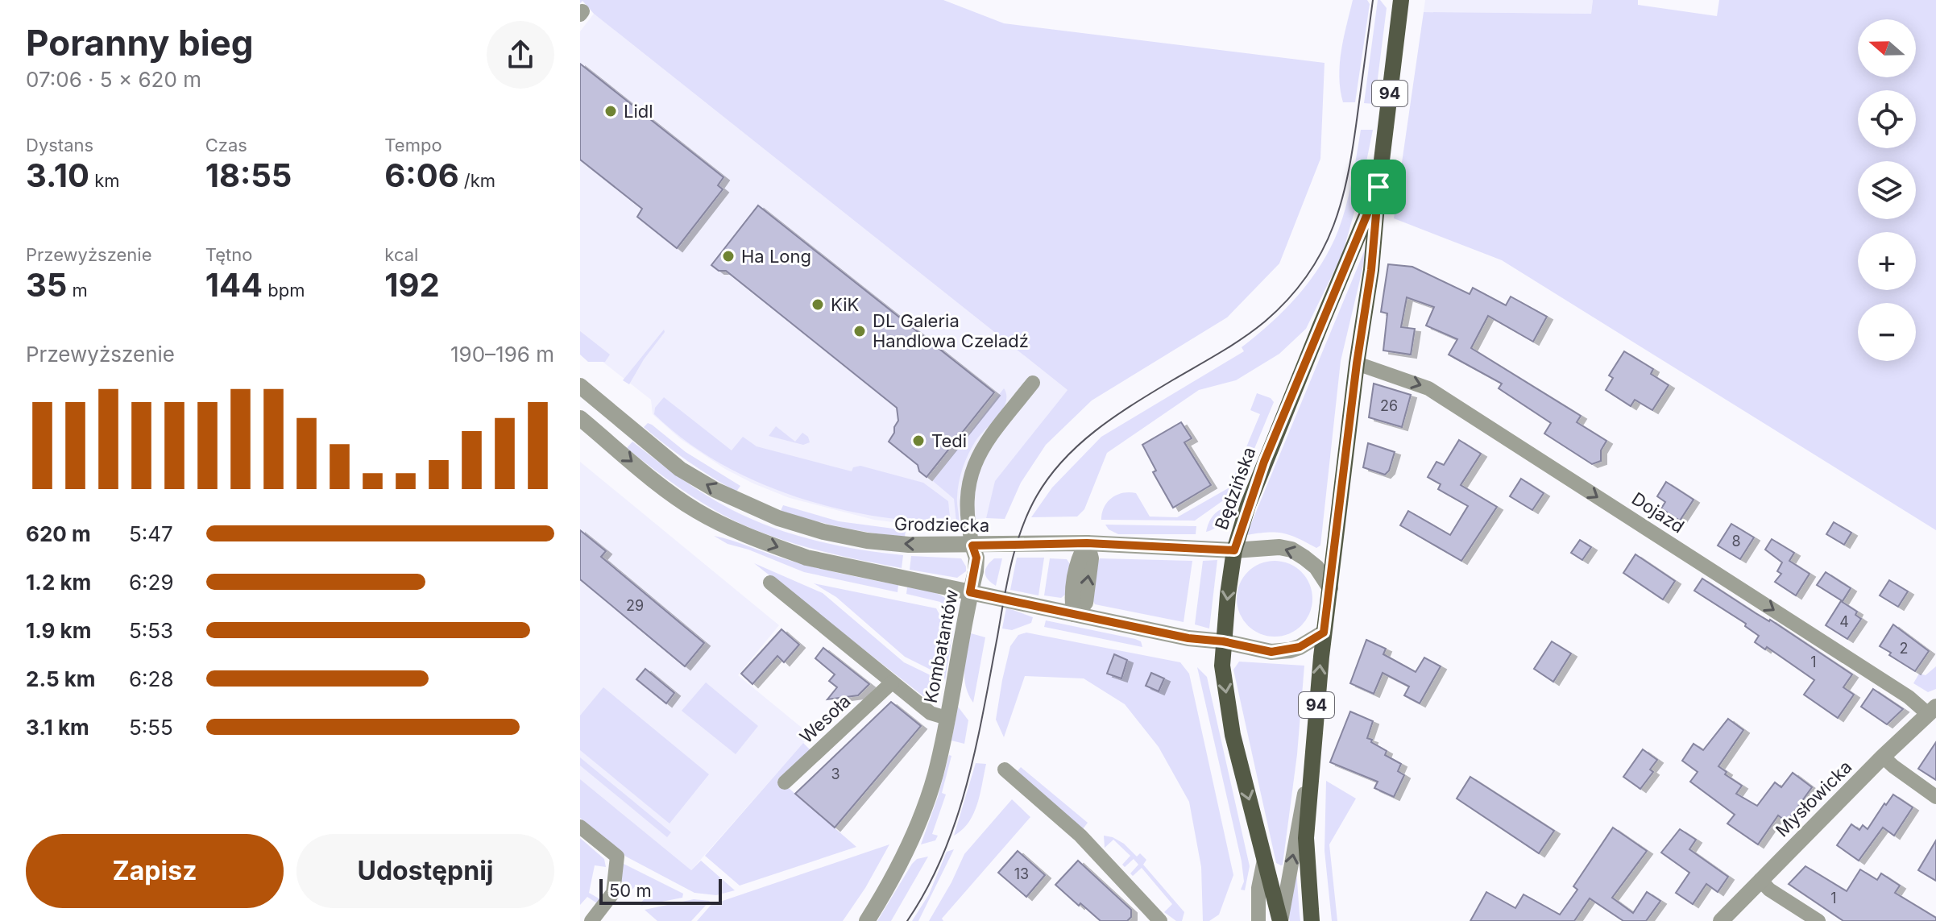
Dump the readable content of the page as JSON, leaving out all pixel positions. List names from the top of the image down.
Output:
{
  "streets": {
    "main road": ["94", "Będzińska"],
    "street": [
      "Dojazd",
      "Grodziecka",
      "Kombatantów",
      "Wesoła",
      "Mysłowicka"
    ]
  },
  "crossings": [
    ["94", "Będzińska"],
    ["94", "Grodziecka"],
    ["Będzińska", "Dojazd"],
    ["Będzińska", "Grodziecka"],
    ["Dojazd", "Mysłowicka"],
    ["Grodziecka", "Kombatantów"]
  ],
  "one_way": ["Dojazd"],
  "places": [
    "Lidl",
    "Ha Long",
    "KiK",
    "DL Galeria Handlowa Czeladź",
    "Tedi"
  ],
  "house_numbers": [
    "26",
    "8",
    "29",
    "4",
    "2",
    "1",
    "3",
    "13",
    "1"
  ],
  "scale_bar": "50 m",
  "north": "left",
  "page": {
    "heading": ["Poranny bieg", "07:06 · 5 × 620 m"],
    "map_buttons": ["+", "−"],
    "stats": [
      ["Dystans", "3.10 km"],
      ["Czas", "18:55"],
      ["Tempo", "6:06 /km"],
      ["Przewyższenie", "35 m"],
      ["Tętno", "144 bpm"],
      ["kcal", "192"]
    ],
    "chart": ["Przewyższenie", "190–196 m"],
    "list": [
      {
        "name": "620 m",
        "note": "5:47"
      },
      {
        "name": "1.2 km",
        "note": "6:29"
      },
      {
        "name": "1.9 km",
        "note": "5:53"
      },
      {
        "name": "2.5 km",
        "note": "6:28"
      },
      {
        "name": "3.1 km",
        "note": "5:55"
      }
    ],
    "buttons": ["Zapisz", "Udostępnij"],
    "scale": "50 m"
  }
}
